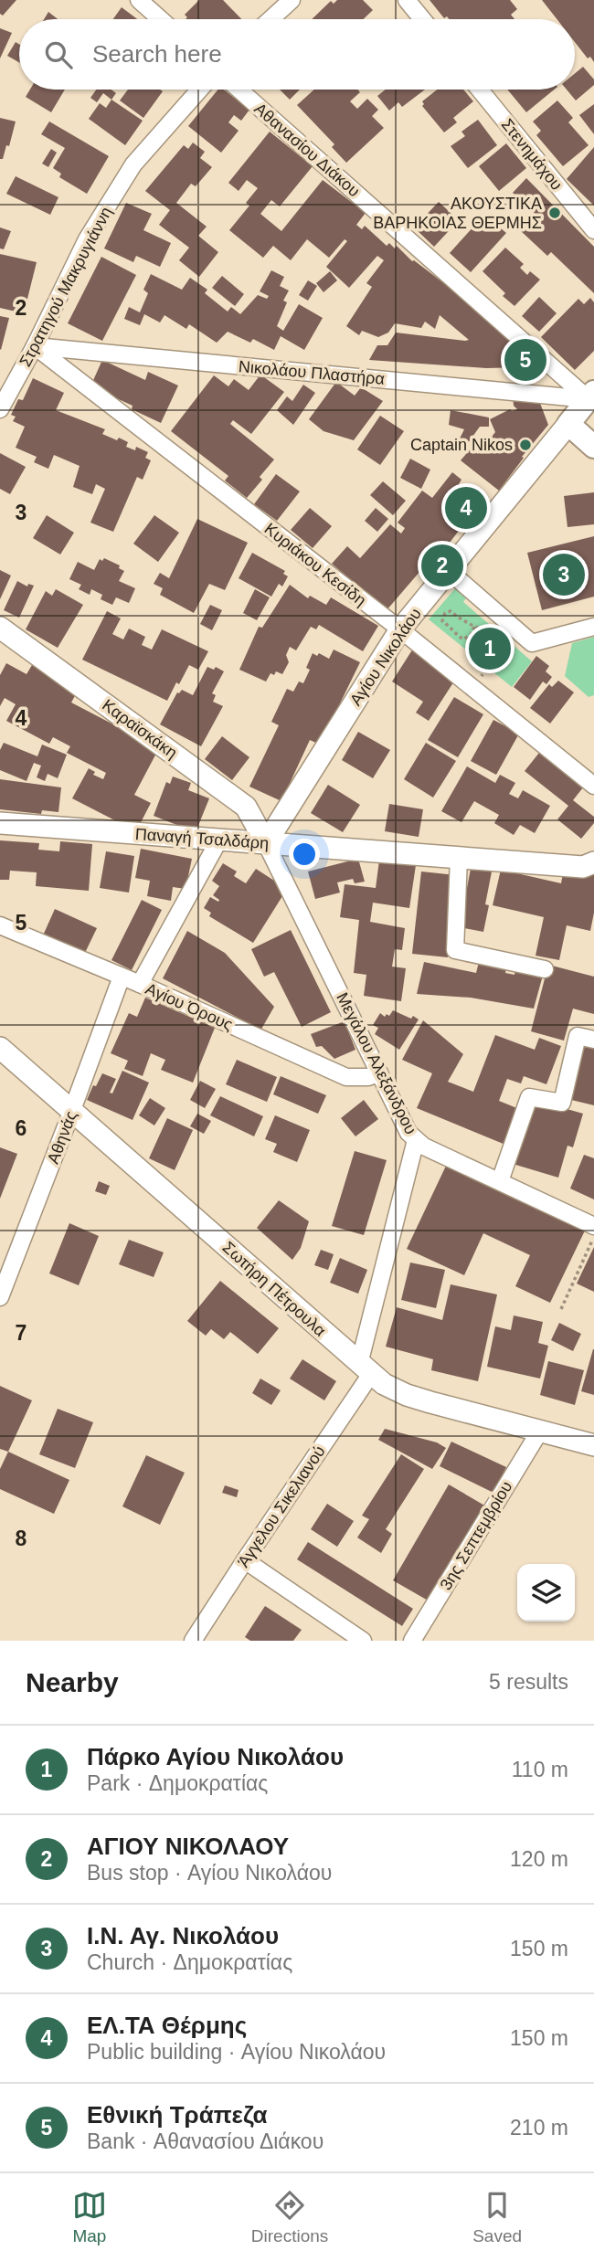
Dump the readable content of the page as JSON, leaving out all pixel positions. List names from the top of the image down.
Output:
{
  "streets": {
    "main road": ["Αγίου Νικολάου"],
    "street": [
      "Αθανασίου Διάκου",
      "Στενημάχου",
      "Στρατηγού Μακρυγιάννη",
      "Νικολάου Πλαστήρα",
      "Κυριάκου Κεσίδη",
      "Καραϊσκάκη",
      "Παναγή Τσαλδάρη",
      "Αγίου Όρους",
      "Μεγάλου Αλεξάνδρου",
      "Αθηνάς",
      "Σωτήρη Πέτρουλα",
      "Άγγελου Σικελιανού",
      "3ης Σεπτεμβρίου"
    ]
  },
  "crossings": [
    ["Αθανασίου Διάκου", "Νικολάου Πλαστήρα"],
    ["Αθανασίου Διάκου", "Αγίου Νικολάου"],
    ["Στρατηγού Μακρυγιάννη", "Νικολάου Πλαστήρα"],
    ["Στρατηγού Μακρυγιάννη", "Κυριάκου Κεσίδη"],
    ["Νικολάου Πλαστήρα", "Κυριάκου Κεσίδη"],
    ["Νικολάου Πλαστήρα", "Αγίου Νικολάου"],
    ["Κυριάκου Κεσίδη", "Αγίου Νικολάου"],
    ["Αγίου Νικολάου", "Καραϊσκάκη"],
    ["Αγίου Νικολάου", "Παναγή Τσαλδάρη"],
    ["Αγίου Νικολάου", "Μεγάλου Αλεξάνδρου"],
    ["Καραϊσκάκη", "Παναγή Τσαλδάρη"],
    ["Καραϊσκάκη", "Μεγάλου Αλεξάνδρου"],
    ["Παναγή Τσαλδάρη", "Μεγάλου Αλεξάνδρου"],
    ["Αγίου Όρους", "Μεγάλου Αλεξάνδρου"],
    ["Αγίου Όρους", "Αθηνάς"],
    ["Μεγάλου Αλεξάνδρου", "Άγγελου Σικελιανού"],
    ["Αθηνάς", "Σωτήρη Πέτρουλα"],
    ["Σωτήρη Πέτρουλα", "Άγγελου Σικελιανού"],
    ["Σωτήρη Πέτρουλα", "3ης Σεπτεμβρίου"]
  ],
  "places": ["ΑΚΟΥΣΤΙΚΑ ΒΑΡΗΚΟΙΑΣ ΘΕΡΜΗΣ", "Captain Nikos"],
  "page": {
    "search": "Search here",
    "pins": [
      "5",
      "4",
      "2",
      "3",
      "1"
    ],
    "heading": ["Nearby", "5 results"],
    "list": [
      {
        "mark": "1",
        "name": "Πάρκο Αγίου Νικολάου",
        "note": "Park · Δημοκρατίας",
        "value": "110 m"
      },
      {
        "mark": "2",
        "name": "ΑΓΙΟΥ ΝΙΚΟΛΑΟΥ",
        "note": "Bus stop · Αγίου Νικολάου",
        "value": "120 m"
      },
      {
        "mark": "3",
        "name": "Ι.Ν. Αγ. Νικολάου",
        "note": "Church · Δημοκρατίας",
        "value": "150 m"
      },
      {
        "mark": "4",
        "name": "ΕΛ.ΤΑ Θέρμης",
        "note": "Public building · Αγίου Νικολάου",
        "value": "150 m"
      },
      {
        "mark": "5",
        "name": "Εθνική Τράπεζα",
        "note": "Bank · Αθανασίου Διάκου",
        "value": "210 m"
      }
    ],
    "nav": ["Map", "Directions", "Saved"]
  },
  "grid": {
    "rows": [
      "2",
      "3",
      "4",
      "5",
      "6",
      "7",
      "8"
    ]
  }
}
